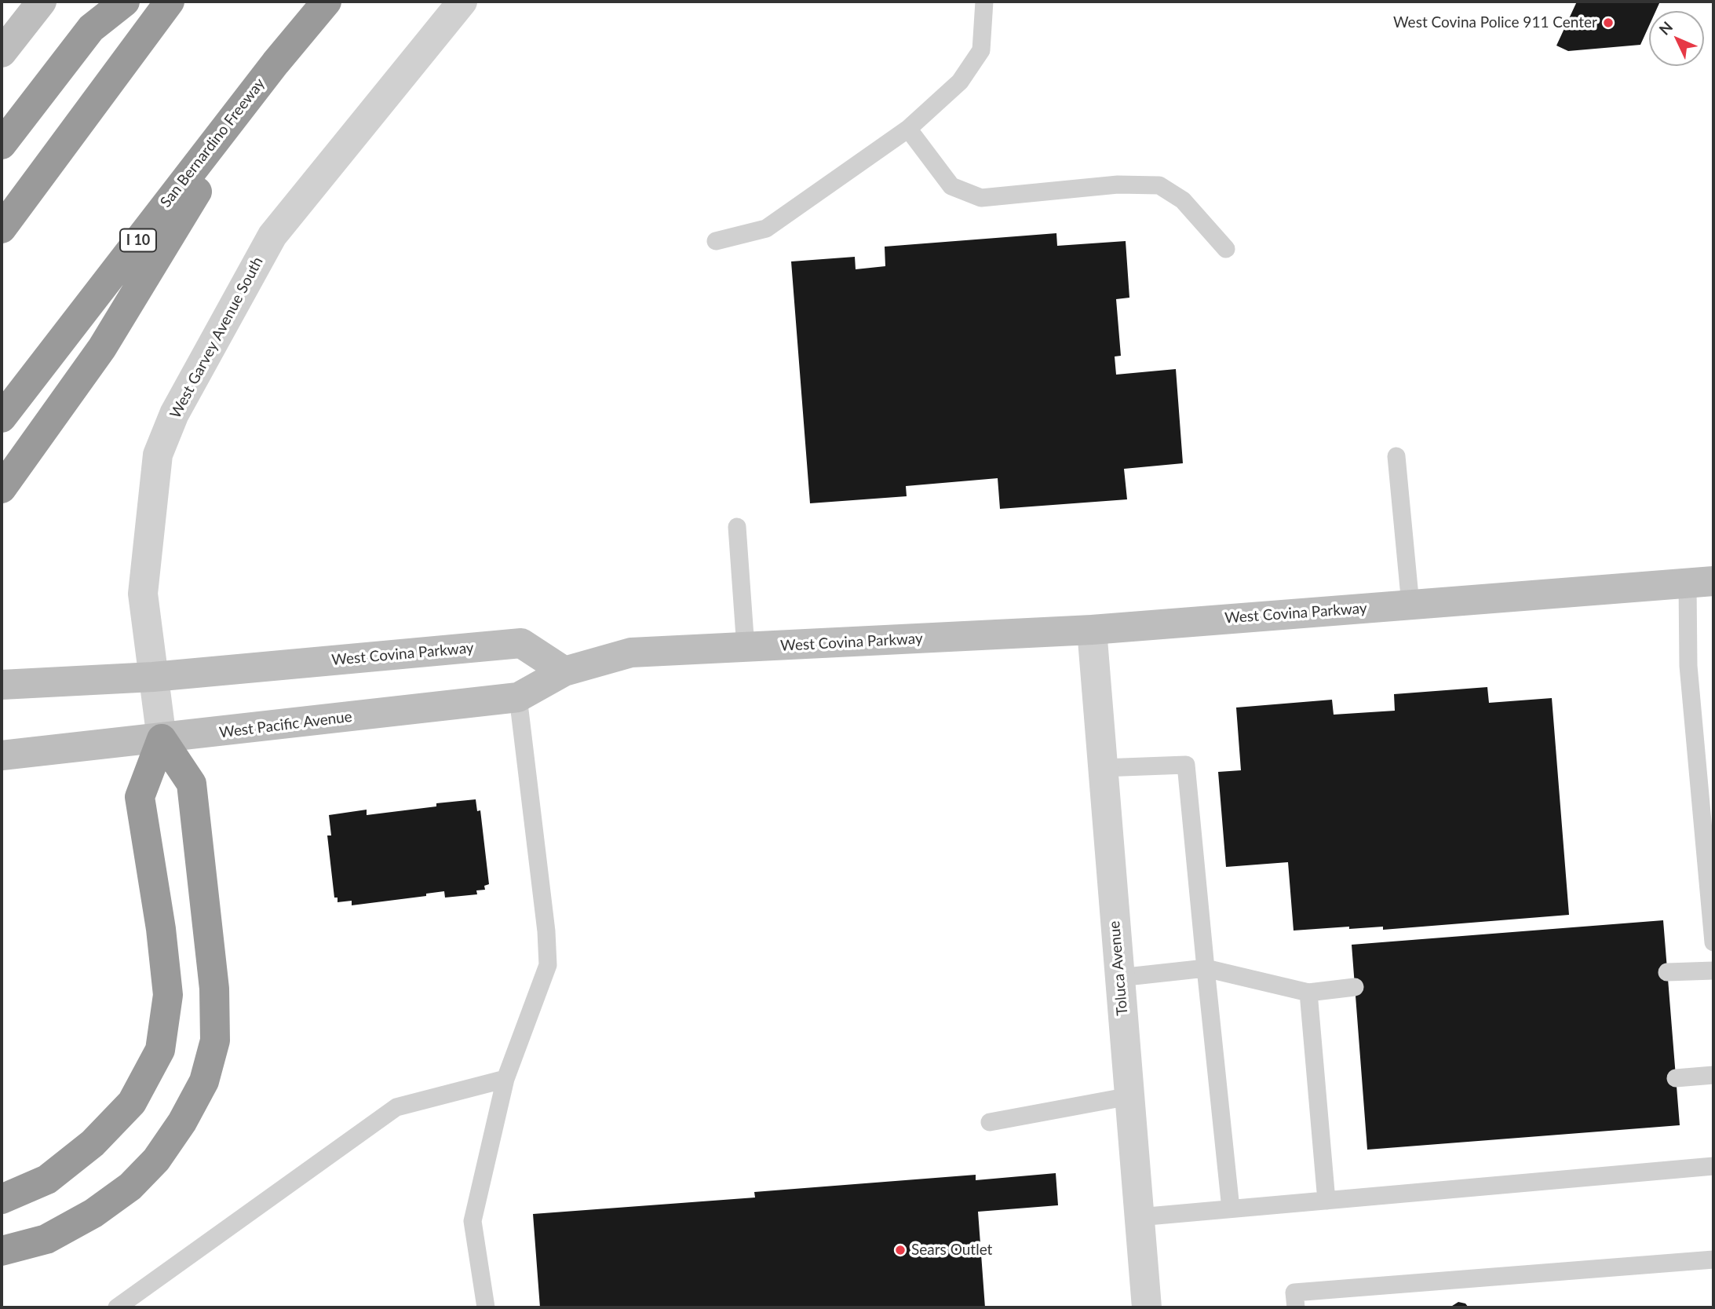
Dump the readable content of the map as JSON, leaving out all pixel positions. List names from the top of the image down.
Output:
{
  "streets": {
    "highway": ["San Bernardino Freeway", "I 10"],
    "street": [
      "West Garvey Avenue South",
      "West Covina Parkway",
      "West Pacific Avenue",
      "Toluca Avenue"
    ]
  },
  "crossings": [
    ["West Garvey Avenue South", "West Covina Parkway"],
    ["West Garvey Avenue South", "West Pacific Avenue"],
    ["West Covina Parkway", "West Pacific Avenue"],
    ["West Covina Parkway", "Toluca Avenue"]
  ],
  "places": ["West Covina Police 911 Center", "Sears Outlet"],
  "north": "top left"
}
